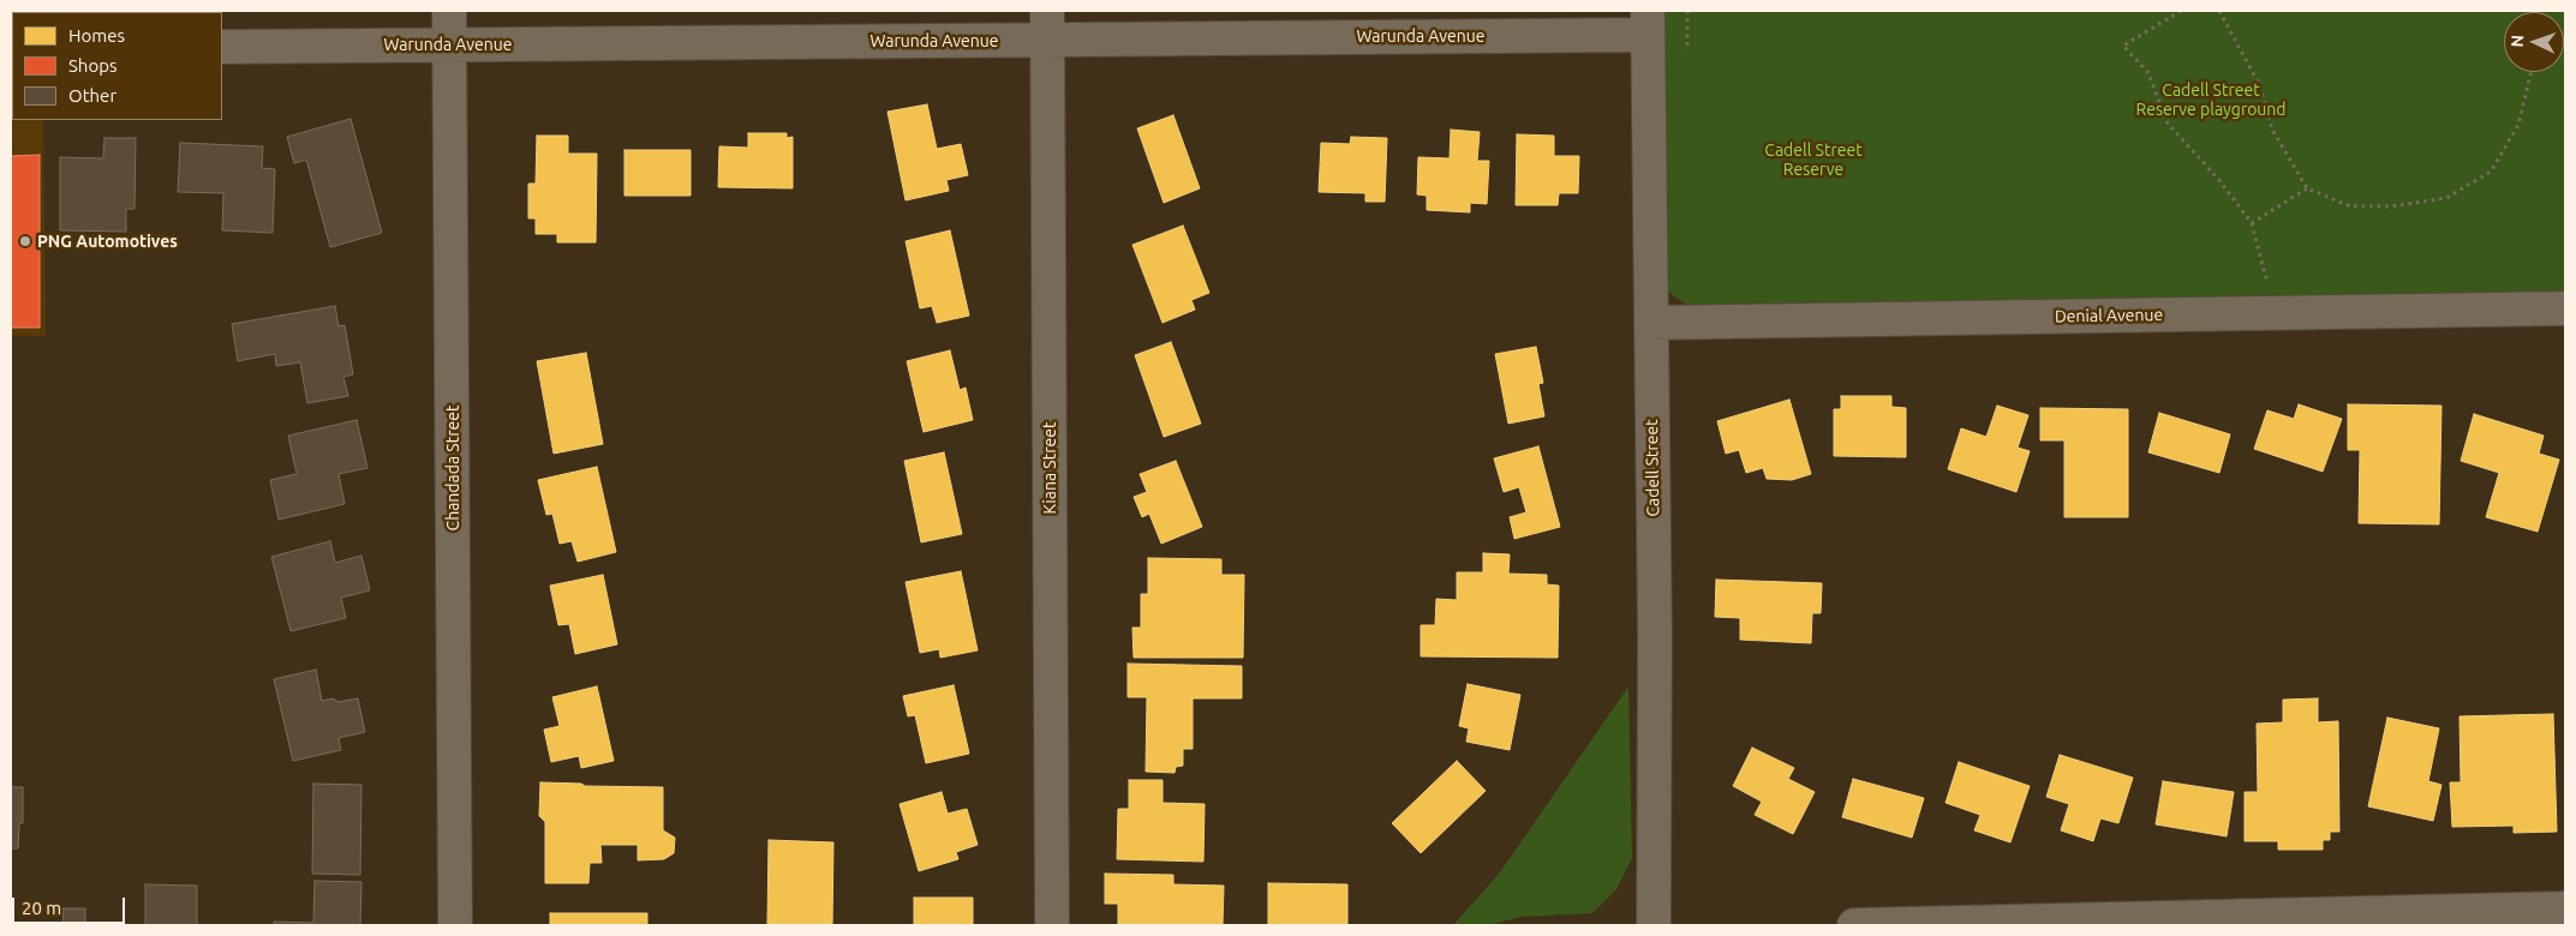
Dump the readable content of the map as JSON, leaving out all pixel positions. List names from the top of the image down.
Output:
{
  "streets": {
    "street": [
      "Warunda Avenue",
      "Denial Avenue",
      "Chandada Street",
      "Kiana Street",
      "Cadell Street"
    ]
  },
  "crossings": [
    ["Warunda Avenue", "Chandada Street"],
    ["Warunda Avenue", "Kiana Street"],
    ["Warunda Avenue", "Cadell Street"],
    ["Denial Avenue", "Cadell Street"]
  ],
  "parks": ["Cadell Street Reserve playground", "Cadell Street Reserve"],
  "places": ["PNG Automotives"],
  "legend": ["Homes", "Shops", "Other"],
  "scale_bar": "20 m",
  "north": "left"
}
